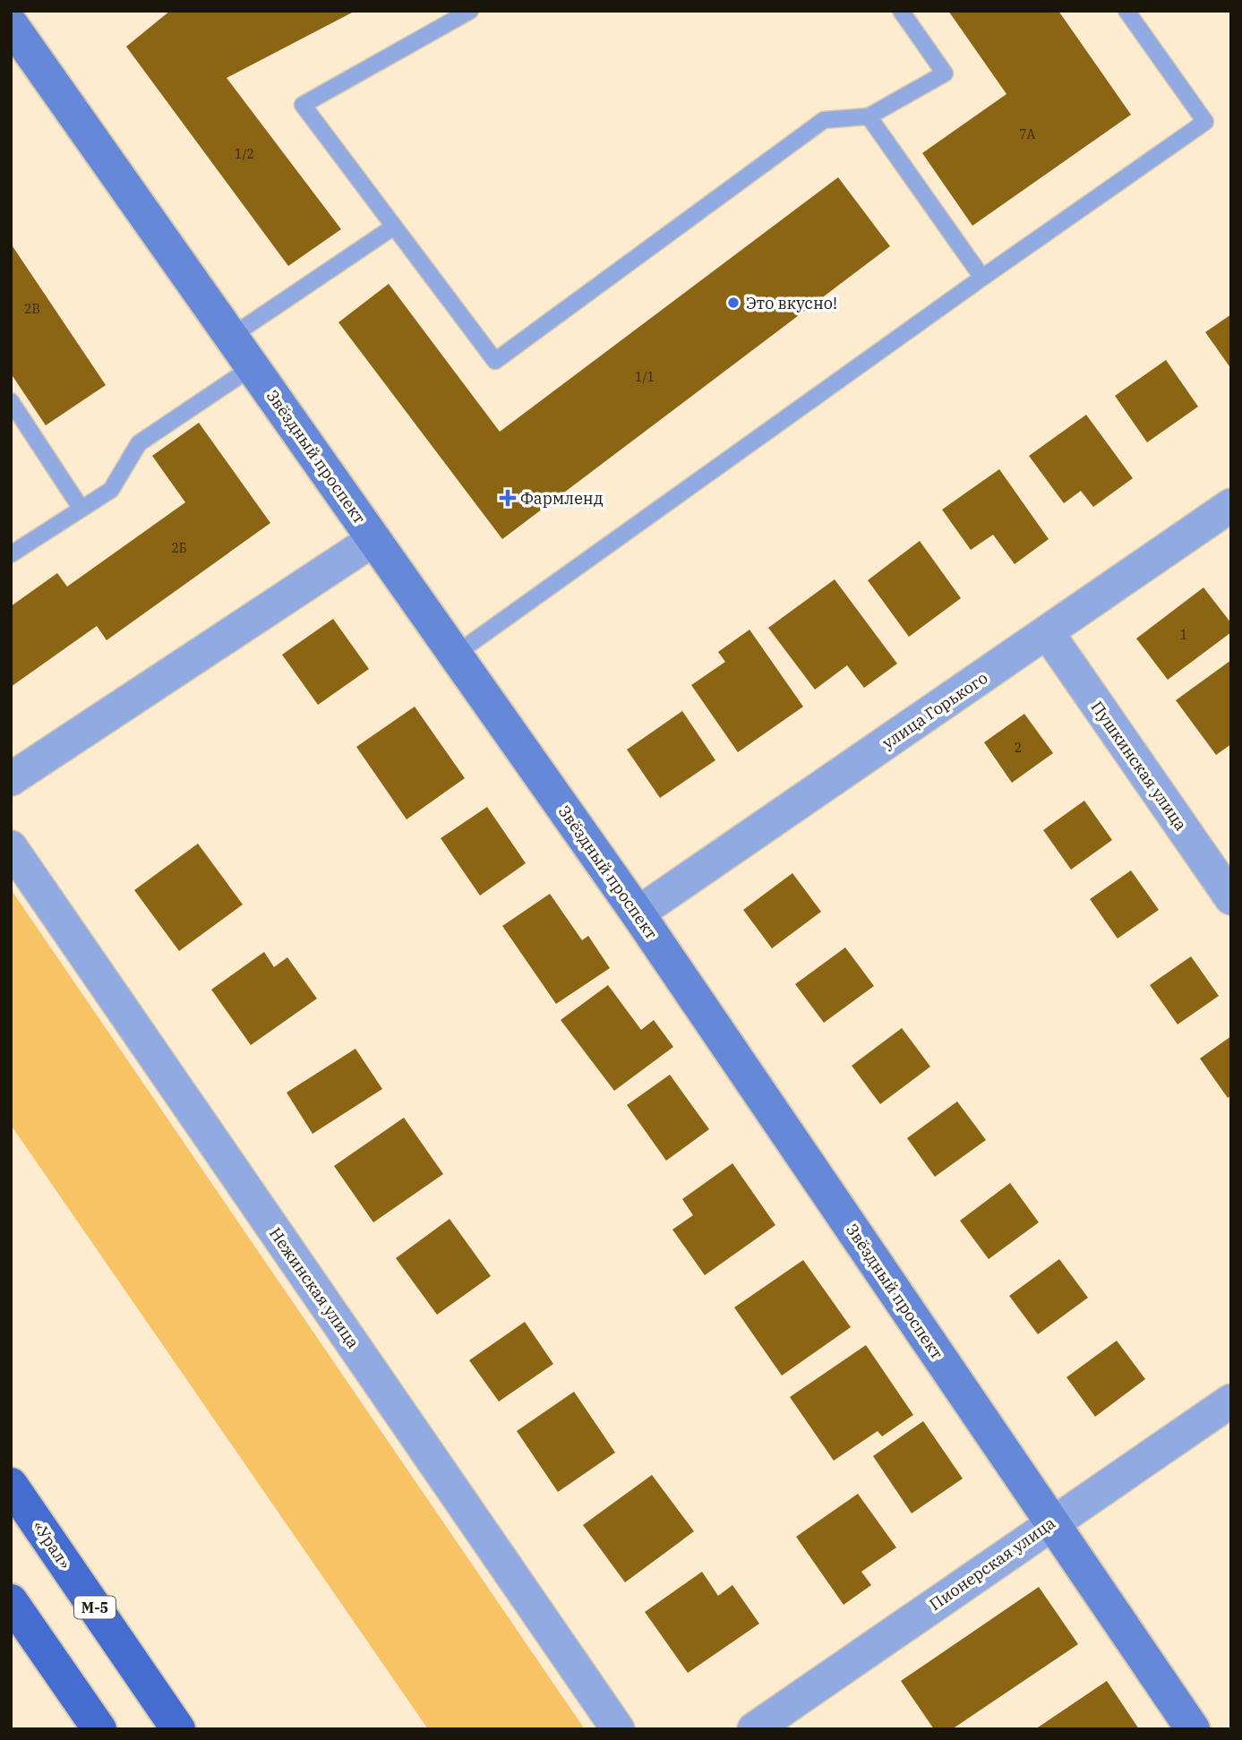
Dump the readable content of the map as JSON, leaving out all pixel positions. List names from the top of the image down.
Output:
{
  "streets": {
    "main road": ["«Урал»", "М-5"],
    "street": [
      "Звёздный проспект",
      "улица Горького",
      "Пушкинская улица",
      "Нежинская улица",
      "Пионерская улица"
    ]
  },
  "crossings": [
    ["Звёздный проспект", "улица Горького"],
    ["Звёздный проспект", "Пионерская улица"],
    ["улица Горького", "Пушкинская улица"]
  ],
  "places": {
    "other": ["Это вкусно!"],
    "health": ["Фармленд"]
  },
  "house_numbers": [
    "7А",
    "1/2",
    "2В",
    "1/1",
    "2Б",
    "1",
    "2"
  ]
}
